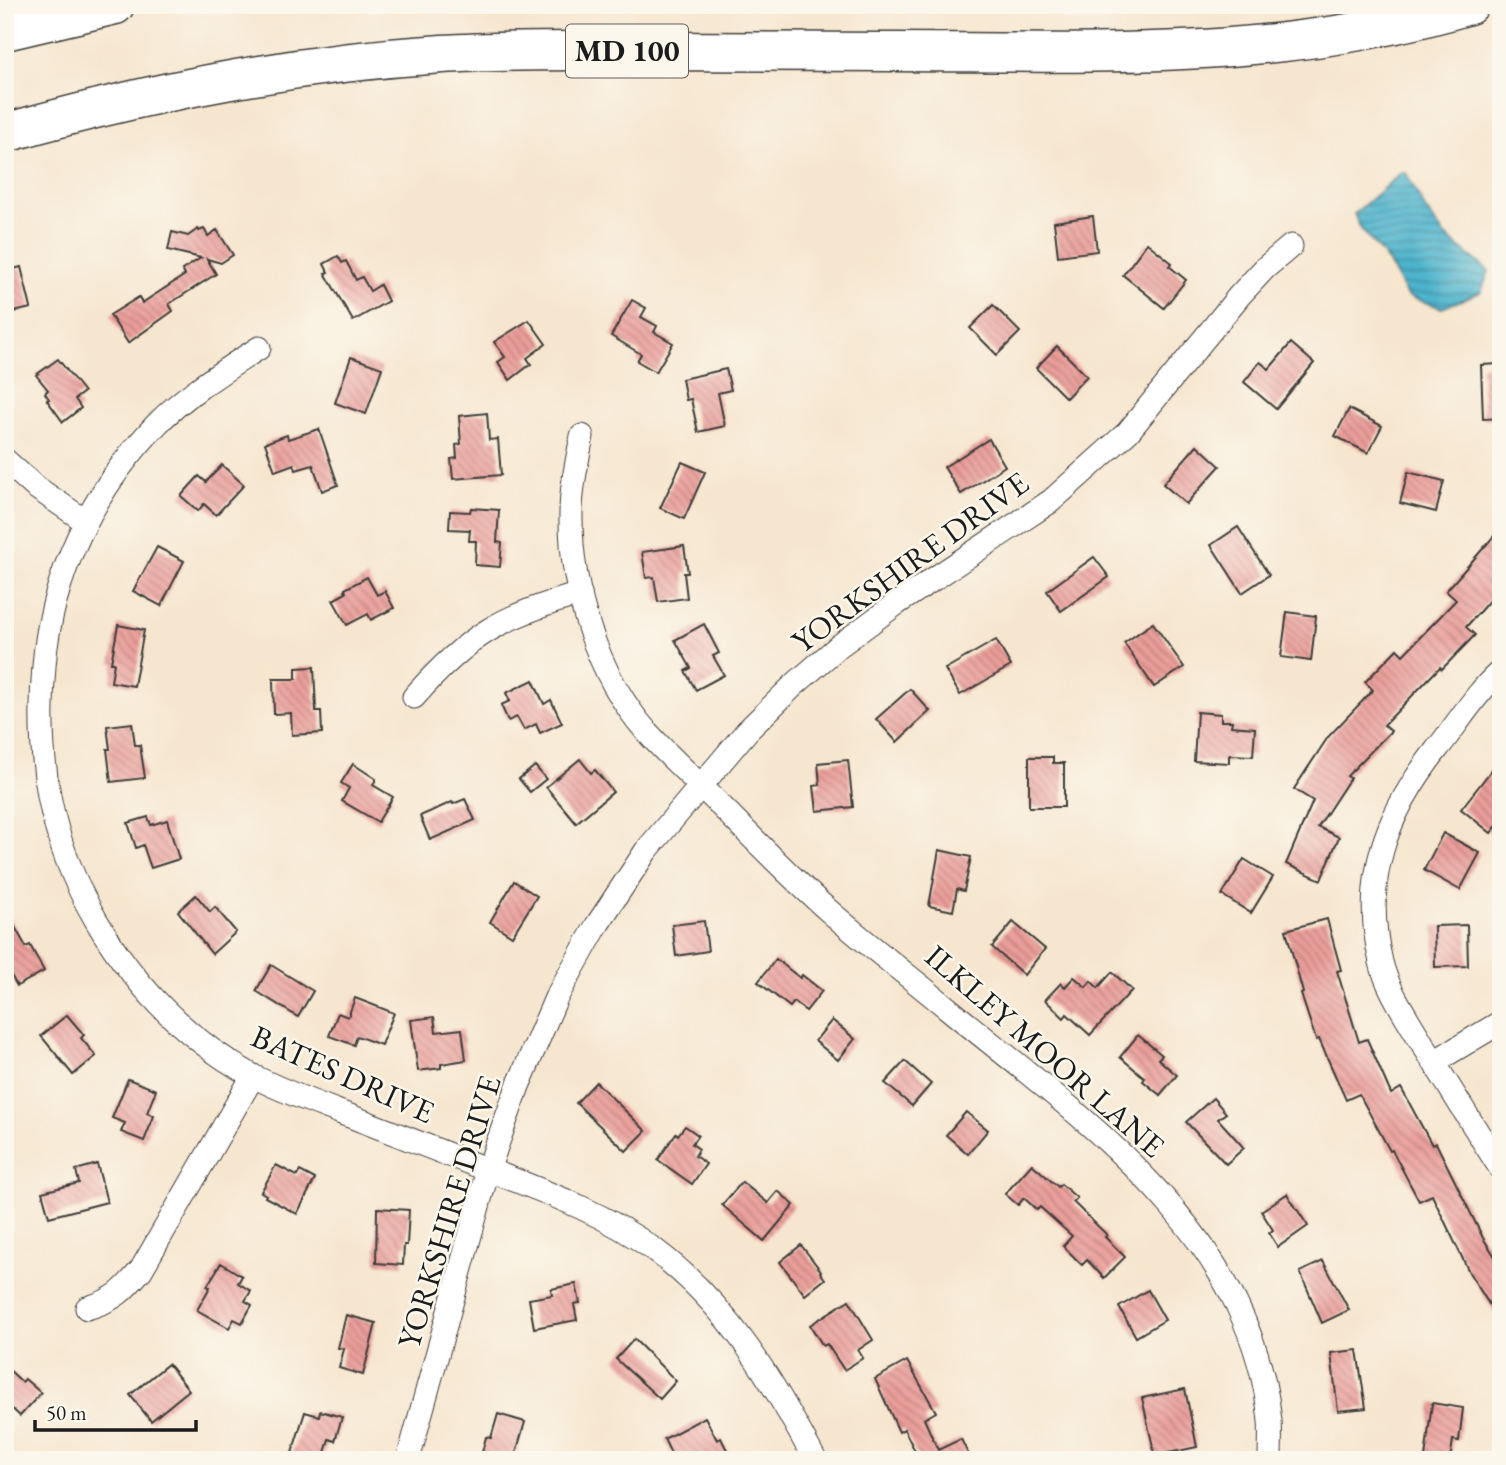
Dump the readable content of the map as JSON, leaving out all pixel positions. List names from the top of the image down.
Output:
{
  "streets": {
    "highway": ["MD 100"],
    "street": ["YORKSHIRE DRIVE", "ILKLEY MOOR LANE", "BATES DRIVE"]
  },
  "crossings": [
    ["YORKSHIRE DRIVE", "ILKLEY MOOR LANE"],
    ["YORKSHIRE DRIVE", "BATES DRIVE"]
  ],
  "scale_bar": "50 m"
}
